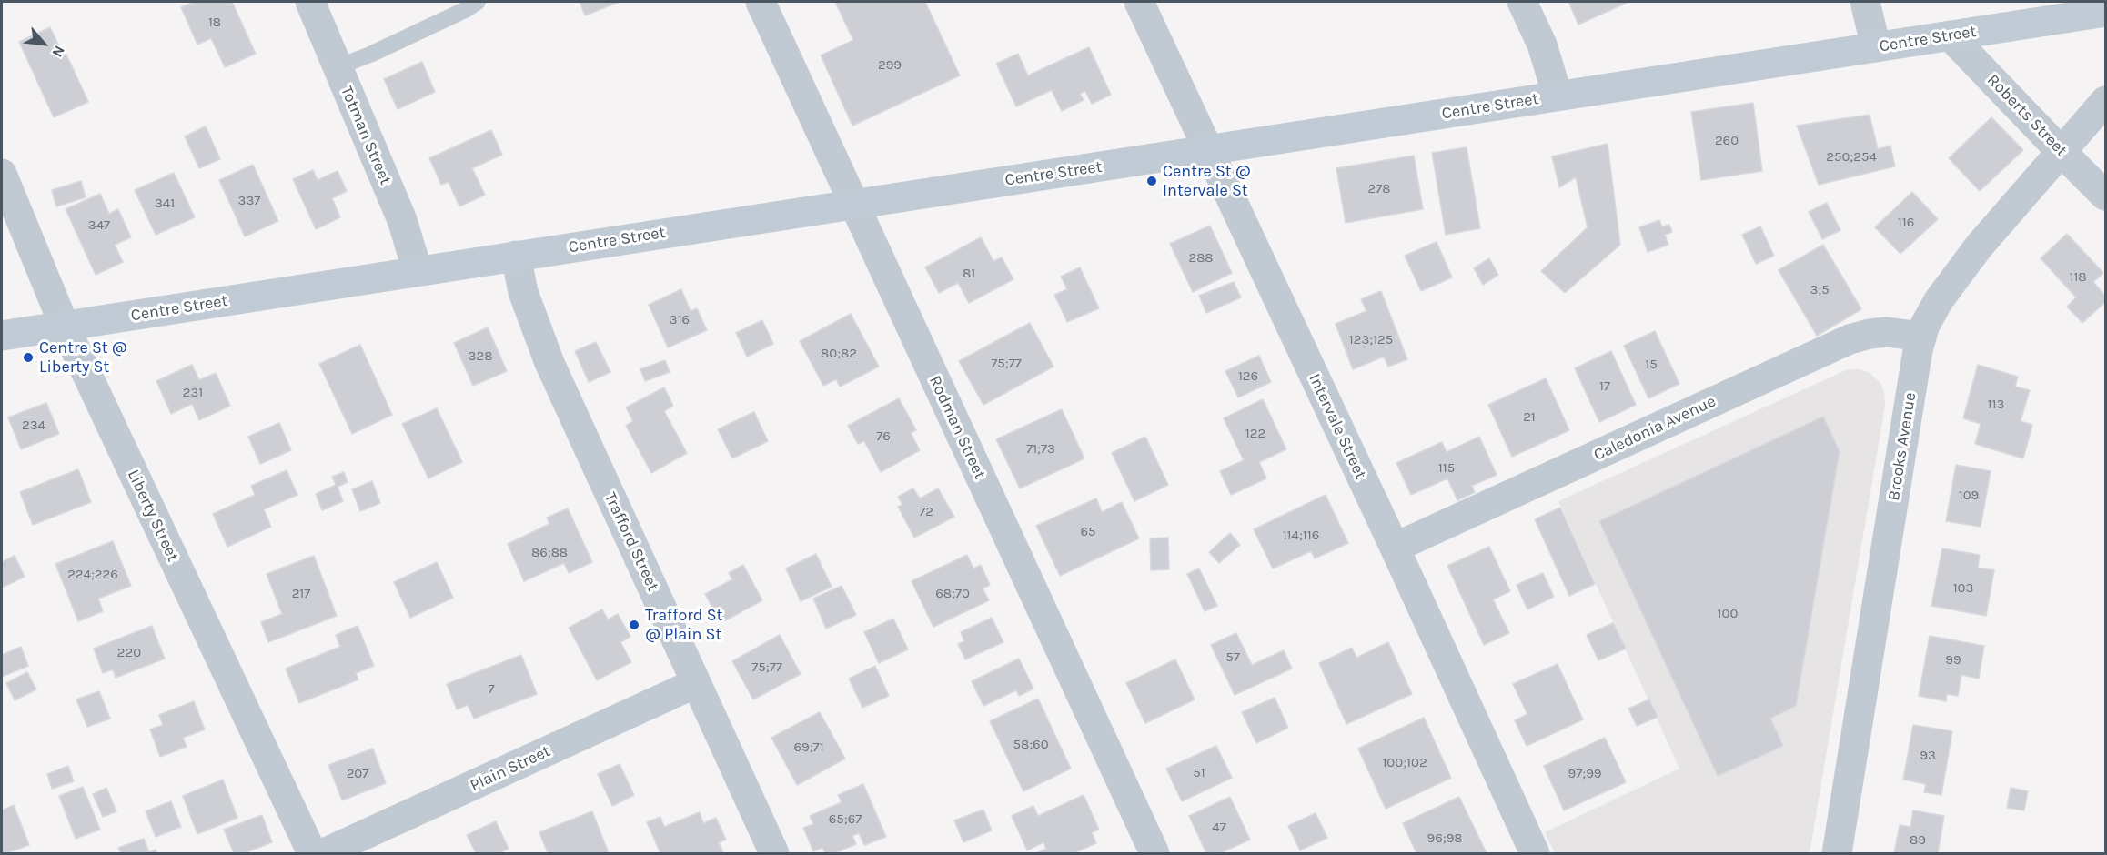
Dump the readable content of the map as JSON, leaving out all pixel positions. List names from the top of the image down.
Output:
{
  "streets": {
    "main road": ["Centre Street"],
    "street": [
      "Roberts Street",
      "Totman Street",
      "Intervale Street",
      "Rodman Street",
      "Caledonia Avenue",
      "Brooks Avenue",
      "Liberty Street",
      "Trafford Street",
      "Plain Street"
    ]
  },
  "crossings": [
    ["Centre Street", "Roberts Street"],
    ["Centre Street", "Totman Street"],
    ["Centre Street", "Intervale Street"],
    ["Centre Street", "Rodman Street"],
    ["Centre Street", "Liberty Street"],
    ["Centre Street", "Trafford Street"],
    ["Roberts Street", "Brooks Avenue"],
    ["Intervale Street", "Caledonia Avenue"],
    ["Caledonia Avenue", "Brooks Avenue"],
    ["Trafford Street", "Plain Street"]
  ],
  "places": ["Centre St @ Intervale St", "Centre St @ Liberty St", "Trafford St @ Plain St"],
  "house_numbers": [
    "18",
    "299",
    "260",
    "250;254",
    "278",
    "337",
    "341",
    "116",
    "347",
    "288",
    "81",
    "118",
    "3;5",
    "316",
    "123;125",
    "80;82",
    "328",
    "75;77",
    "15",
    "126",
    "17",
    "231",
    "113",
    "21",
    "234",
    "122",
    "76",
    "71;73",
    "115",
    "109",
    "72",
    "65",
    "114;116",
    "86;88",
    "224;226",
    "103",
    "217",
    "68;70",
    "100",
    "220",
    "57",
    "99",
    "75;77",
    "7",
    "58;60",
    "69;71",
    "93",
    "100;102",
    "51",
    "207",
    "97;99",
    "65;67",
    "47",
    "96;98",
    "89"
  ],
  "north": "bottom right"
}
